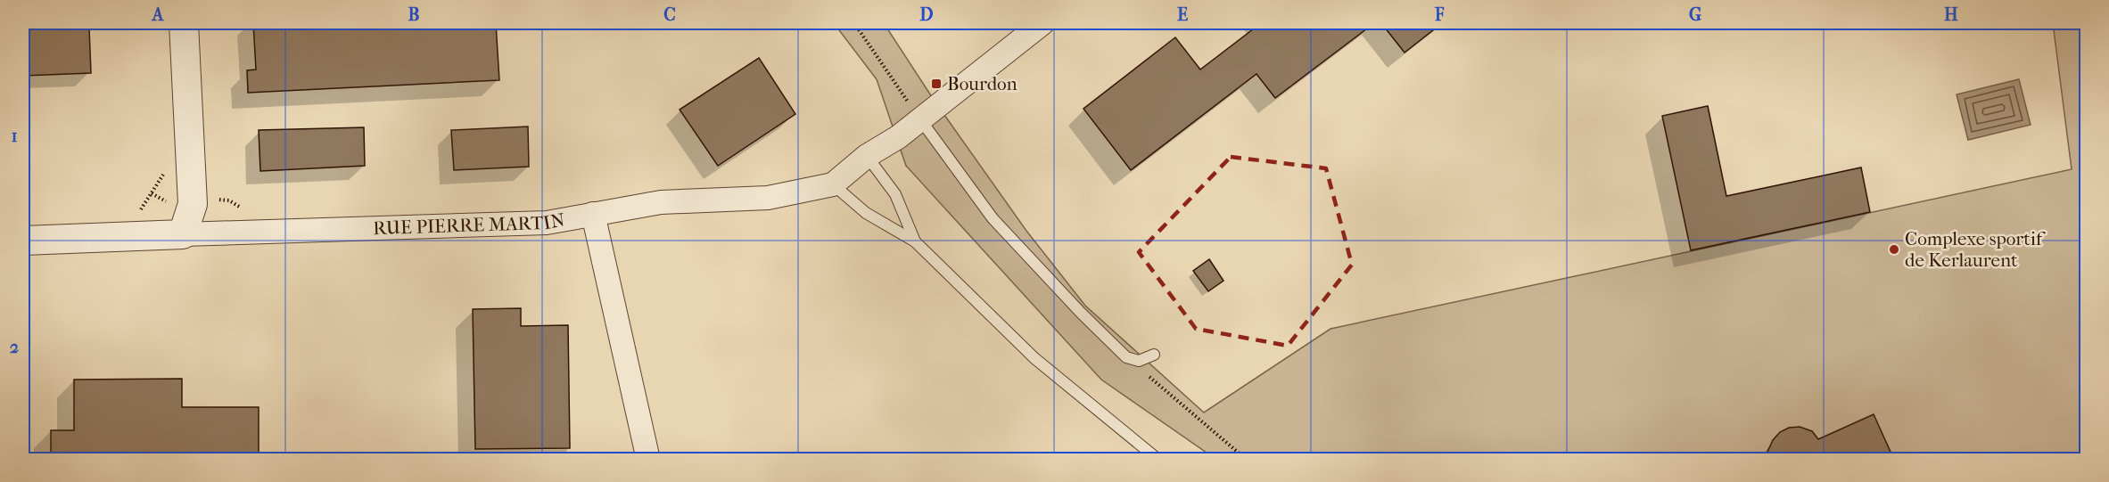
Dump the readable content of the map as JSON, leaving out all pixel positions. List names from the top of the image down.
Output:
{
  "streets": {
    "street": ["RUE PIERRE MARTIN"]
  },
  "places": {
    "transit": ["Bourdon"],
    "other": ["Complexe sportif de Kerlaurent"]
  },
  "grid": {
    "columns": [
      "A",
      "B",
      "C",
      "D",
      "E",
      "F",
      "G",
      "H"
    ],
    "rows": ["1", "2"]
  }
}
